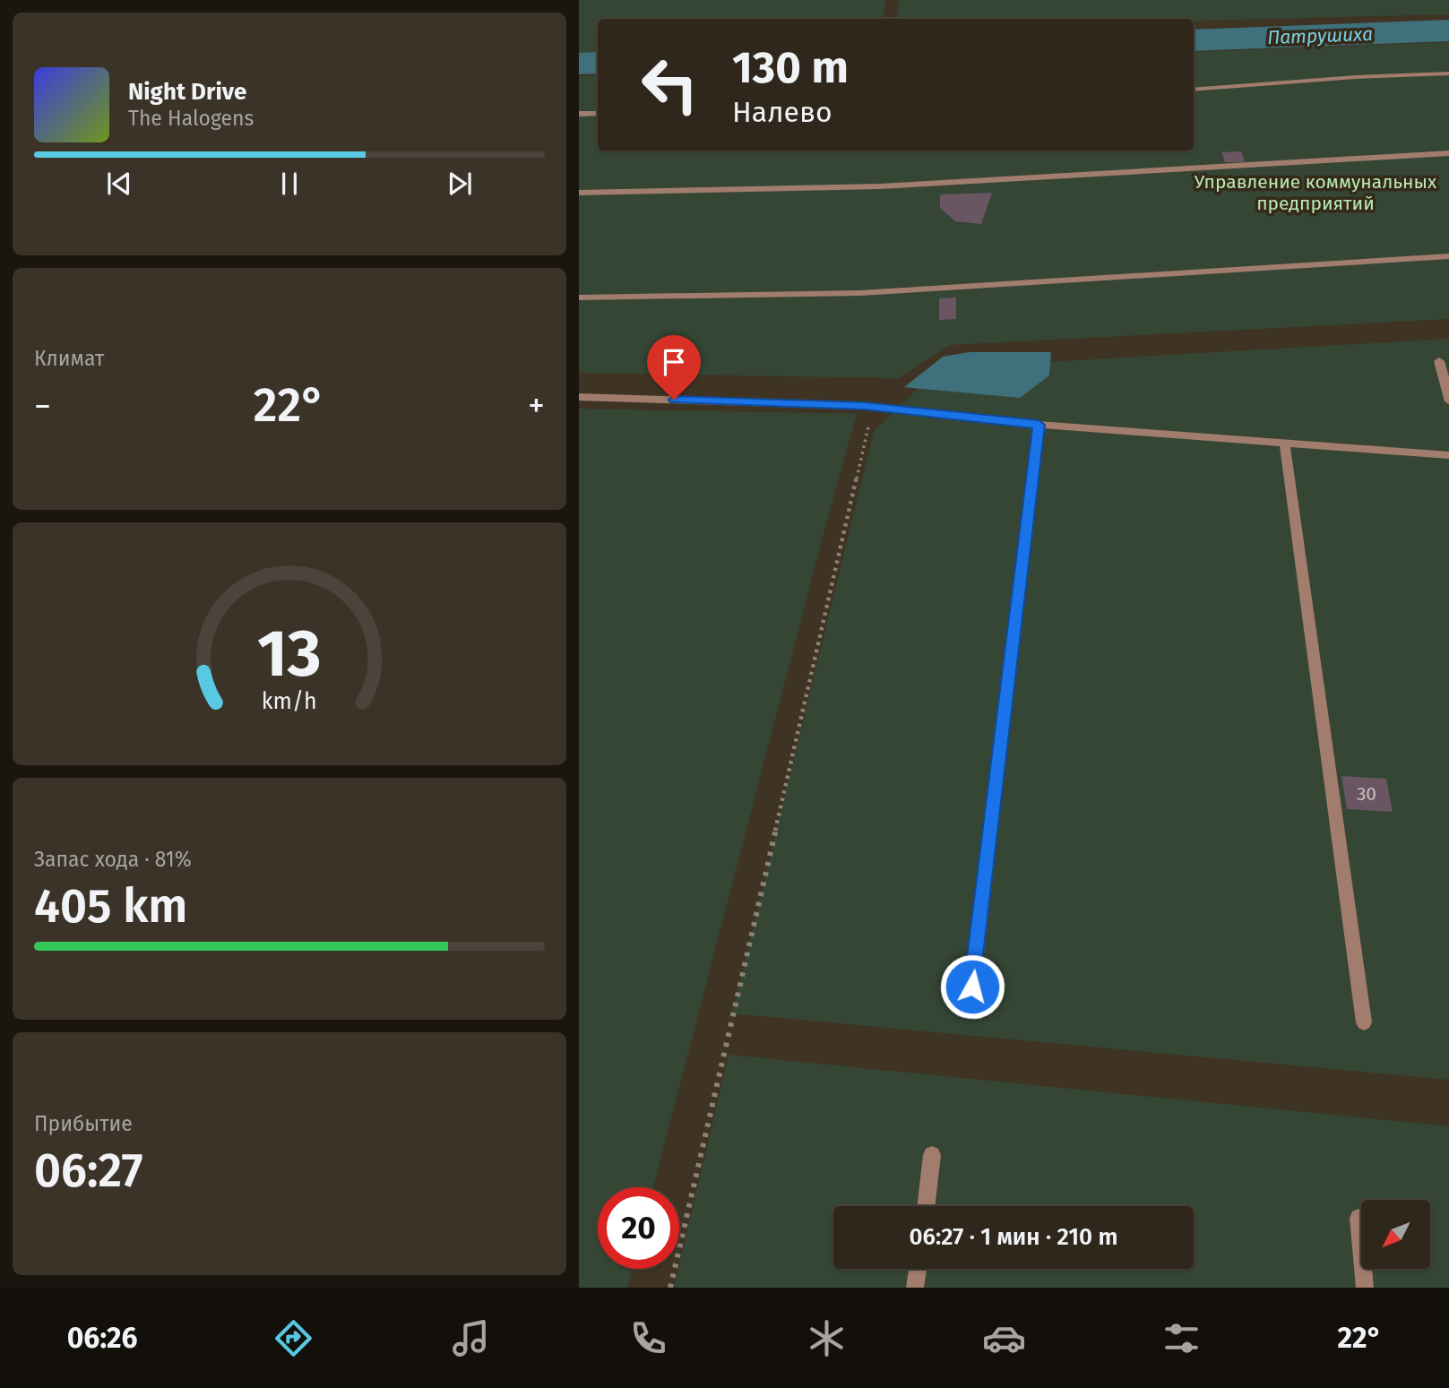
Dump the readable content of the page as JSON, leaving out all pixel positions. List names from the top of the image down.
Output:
{
  "water": ["Патрушиха"],
  "parks": ["Управление коммунальных предприятий"],
  "house_numbers": ["30"],
  "north": "bottom left",
  "page": {
    "turn": ["130 m", "Налево"],
    "song": ["Night Drive", "The Halogens"],
    "tile": [
      "Климат",
      ["Запас хода · 81%", "405 km"],
      ["Прибытие", "06:27"]
    ],
    "heat": ["−", "22°", "+"],
    "limit": "20",
    "trip": "06:27 · 1 мин · 210 m",
    "tabs": ["06:26", "22°"],
    "gauge": ["13", "km/h"]
  }
}
